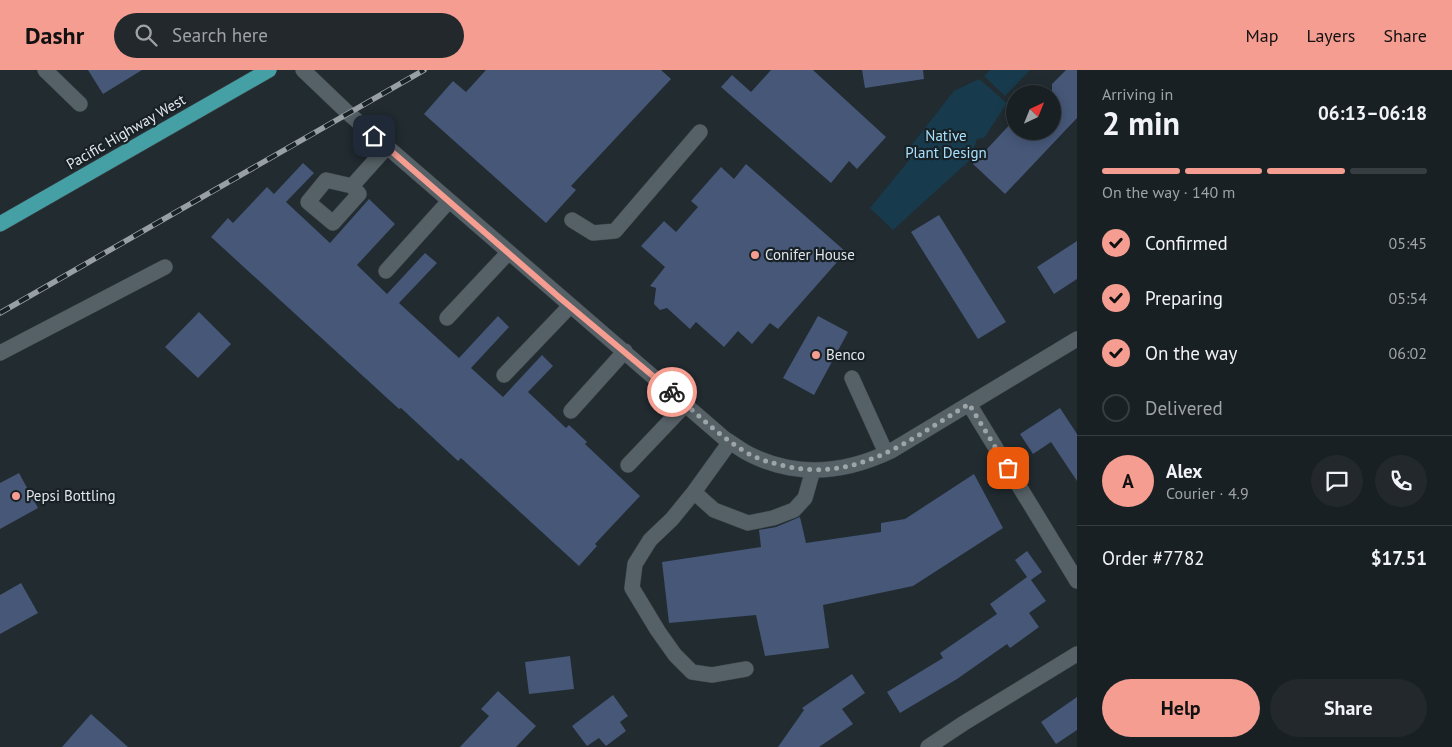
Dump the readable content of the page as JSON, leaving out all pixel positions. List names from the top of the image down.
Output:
{
  "streets": {
    "highway": ["Pacific Highway West"]
  },
  "parks": ["Native Plant Design"],
  "places": ["Conifer House", "Benco", "Pepsi Bottling"],
  "north": "top right",
  "page": {
    "header": "Dashr",
    "search": "Search here",
    "nav": ["Map", "Layers", "Share"],
    "heading": ["2 min", "Arriving in", "06:13–06:18"],
    "panel": [
      "Alex",
      "Courier · 4.9",
      "Order #7782",
      "$17.51"
    ],
    "bar": "On the way · 140 m",
    "list": [
      ["Confirmed", "05:45"],
      ["Preparing", "05:54"],
      ["On the way", "06:02"],
      "Delivered"
    ],
    "round": "A",
    "buttons": ["Help", "Share"]
  }
}
